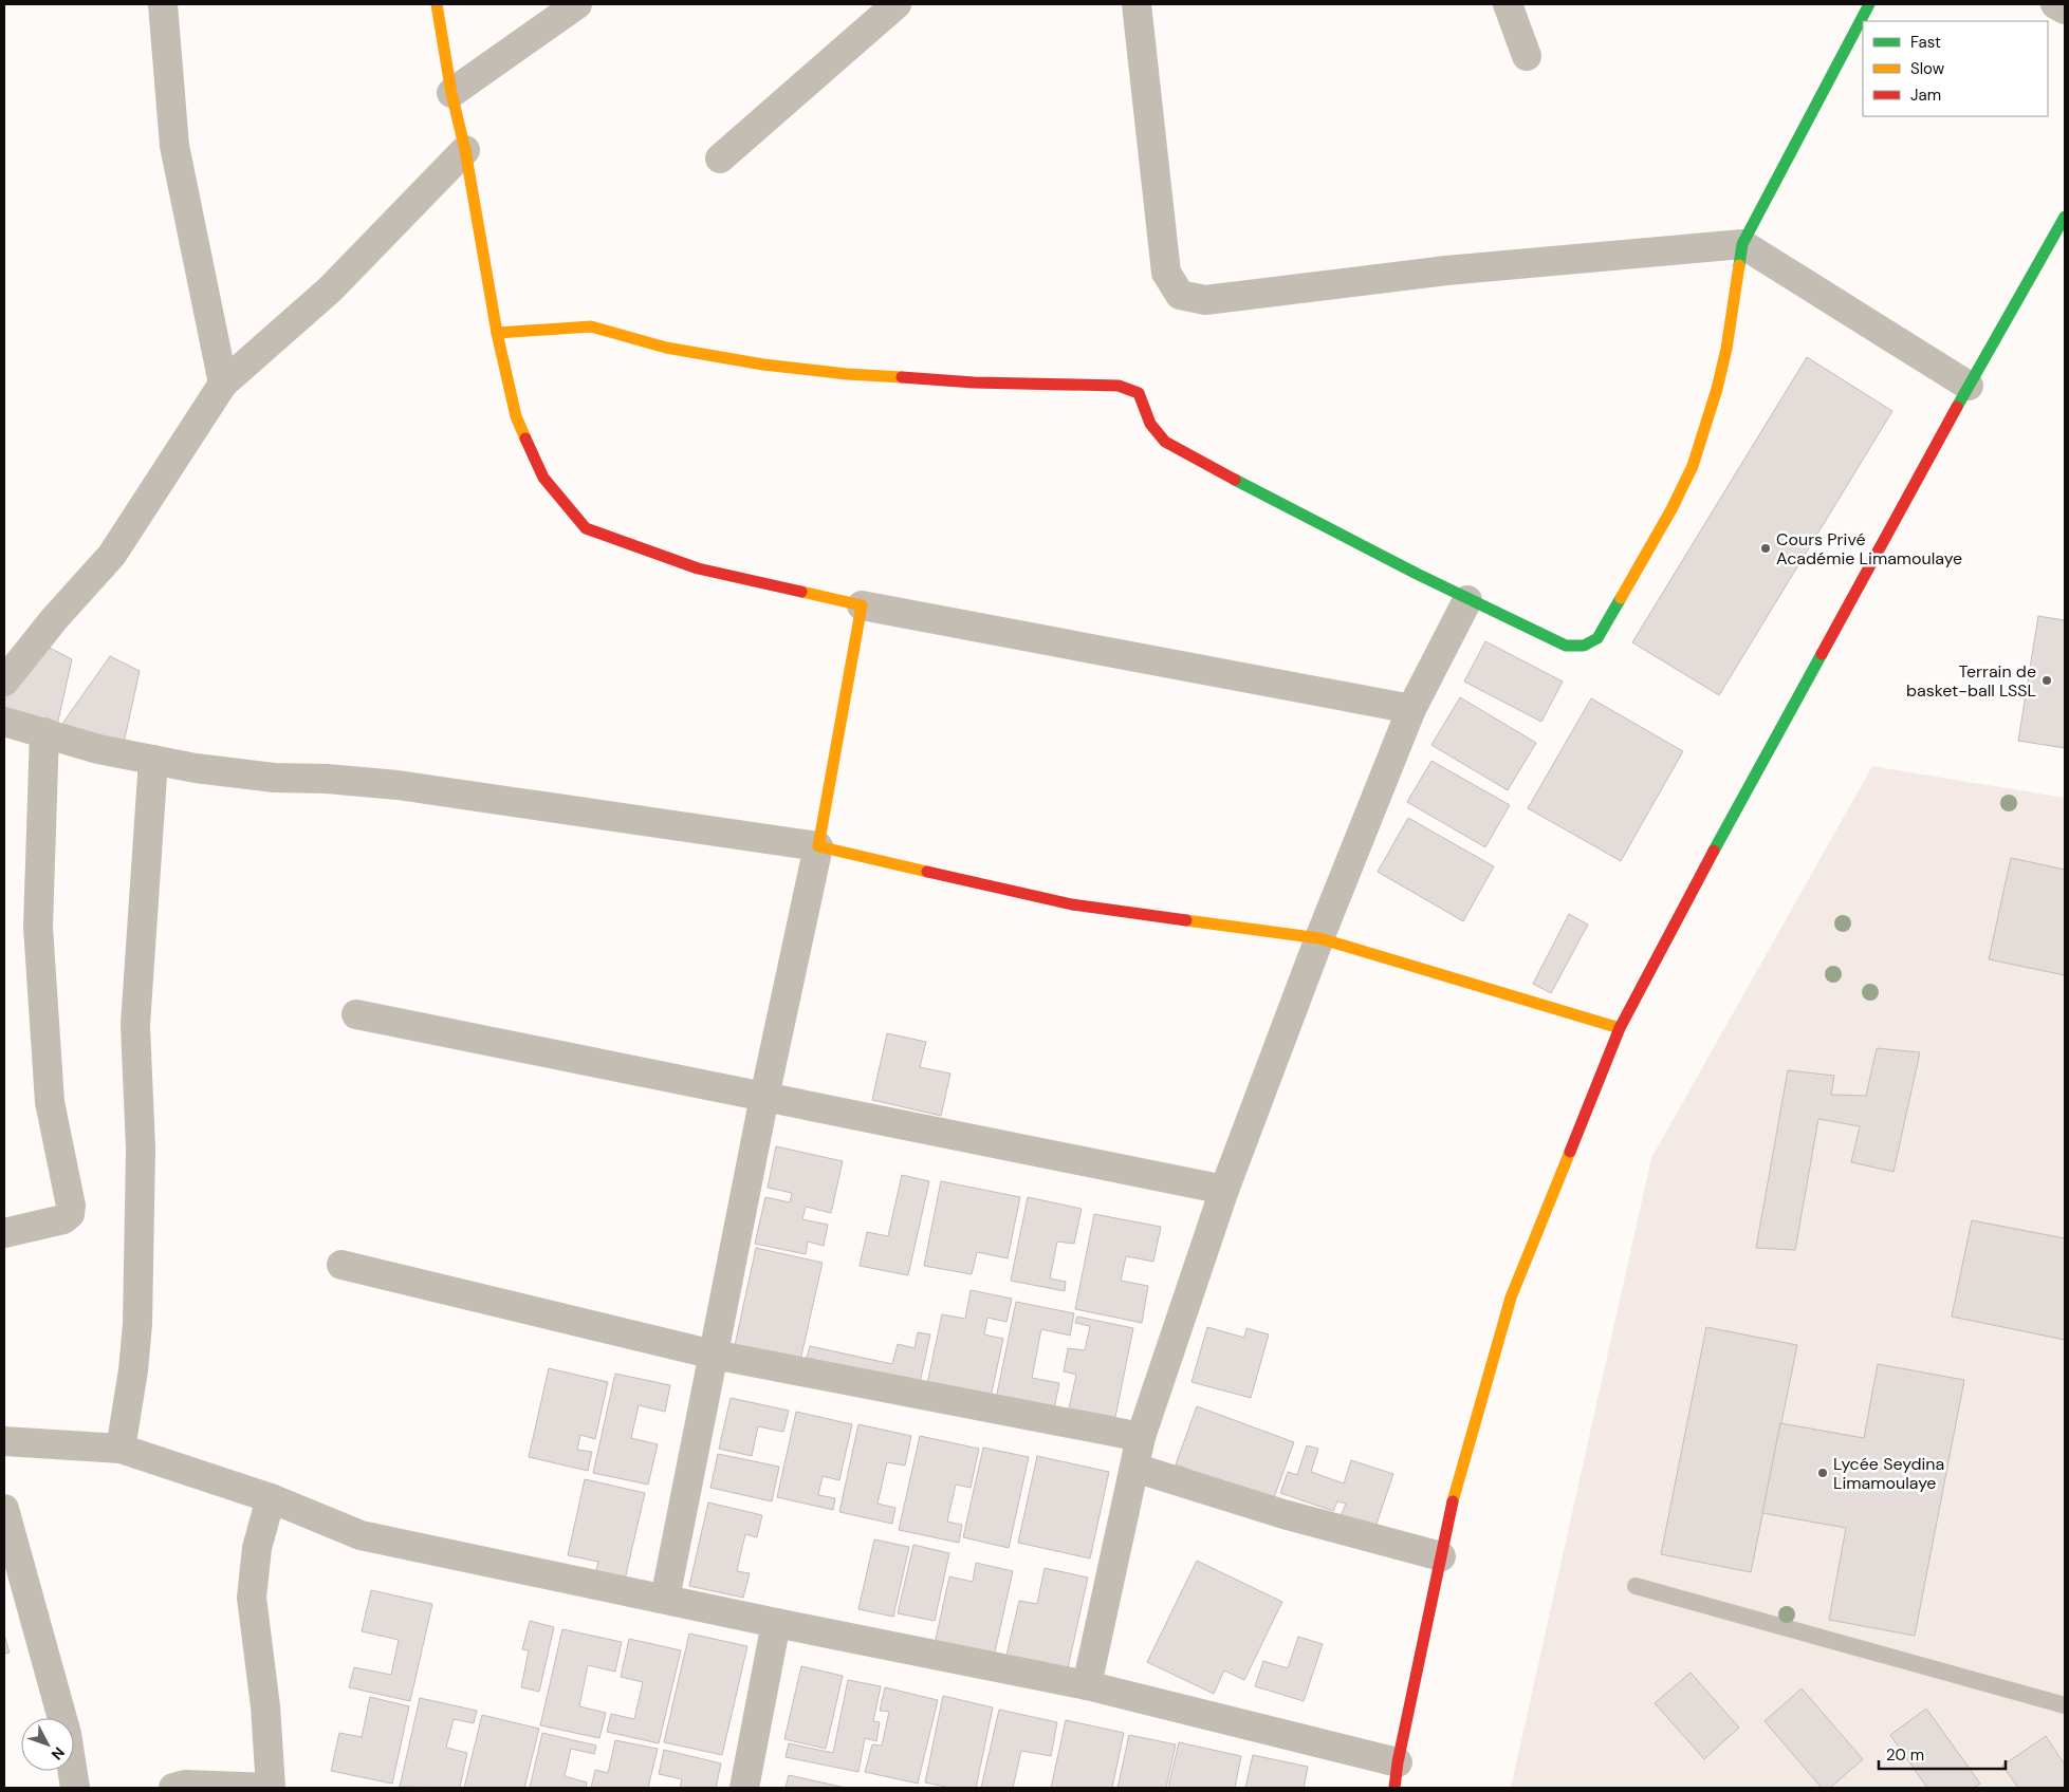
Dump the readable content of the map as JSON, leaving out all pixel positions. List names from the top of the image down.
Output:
{
  "places": ["Cours Privé Académie Limamoulaye", "Terrain de basket-ball LSSL", "Lycée Seydina Limamoulaye"],
  "legend": ["Fast", "Slow", "Jam"],
  "scale_bar": "20 m",
  "north": "bottom right"
}
